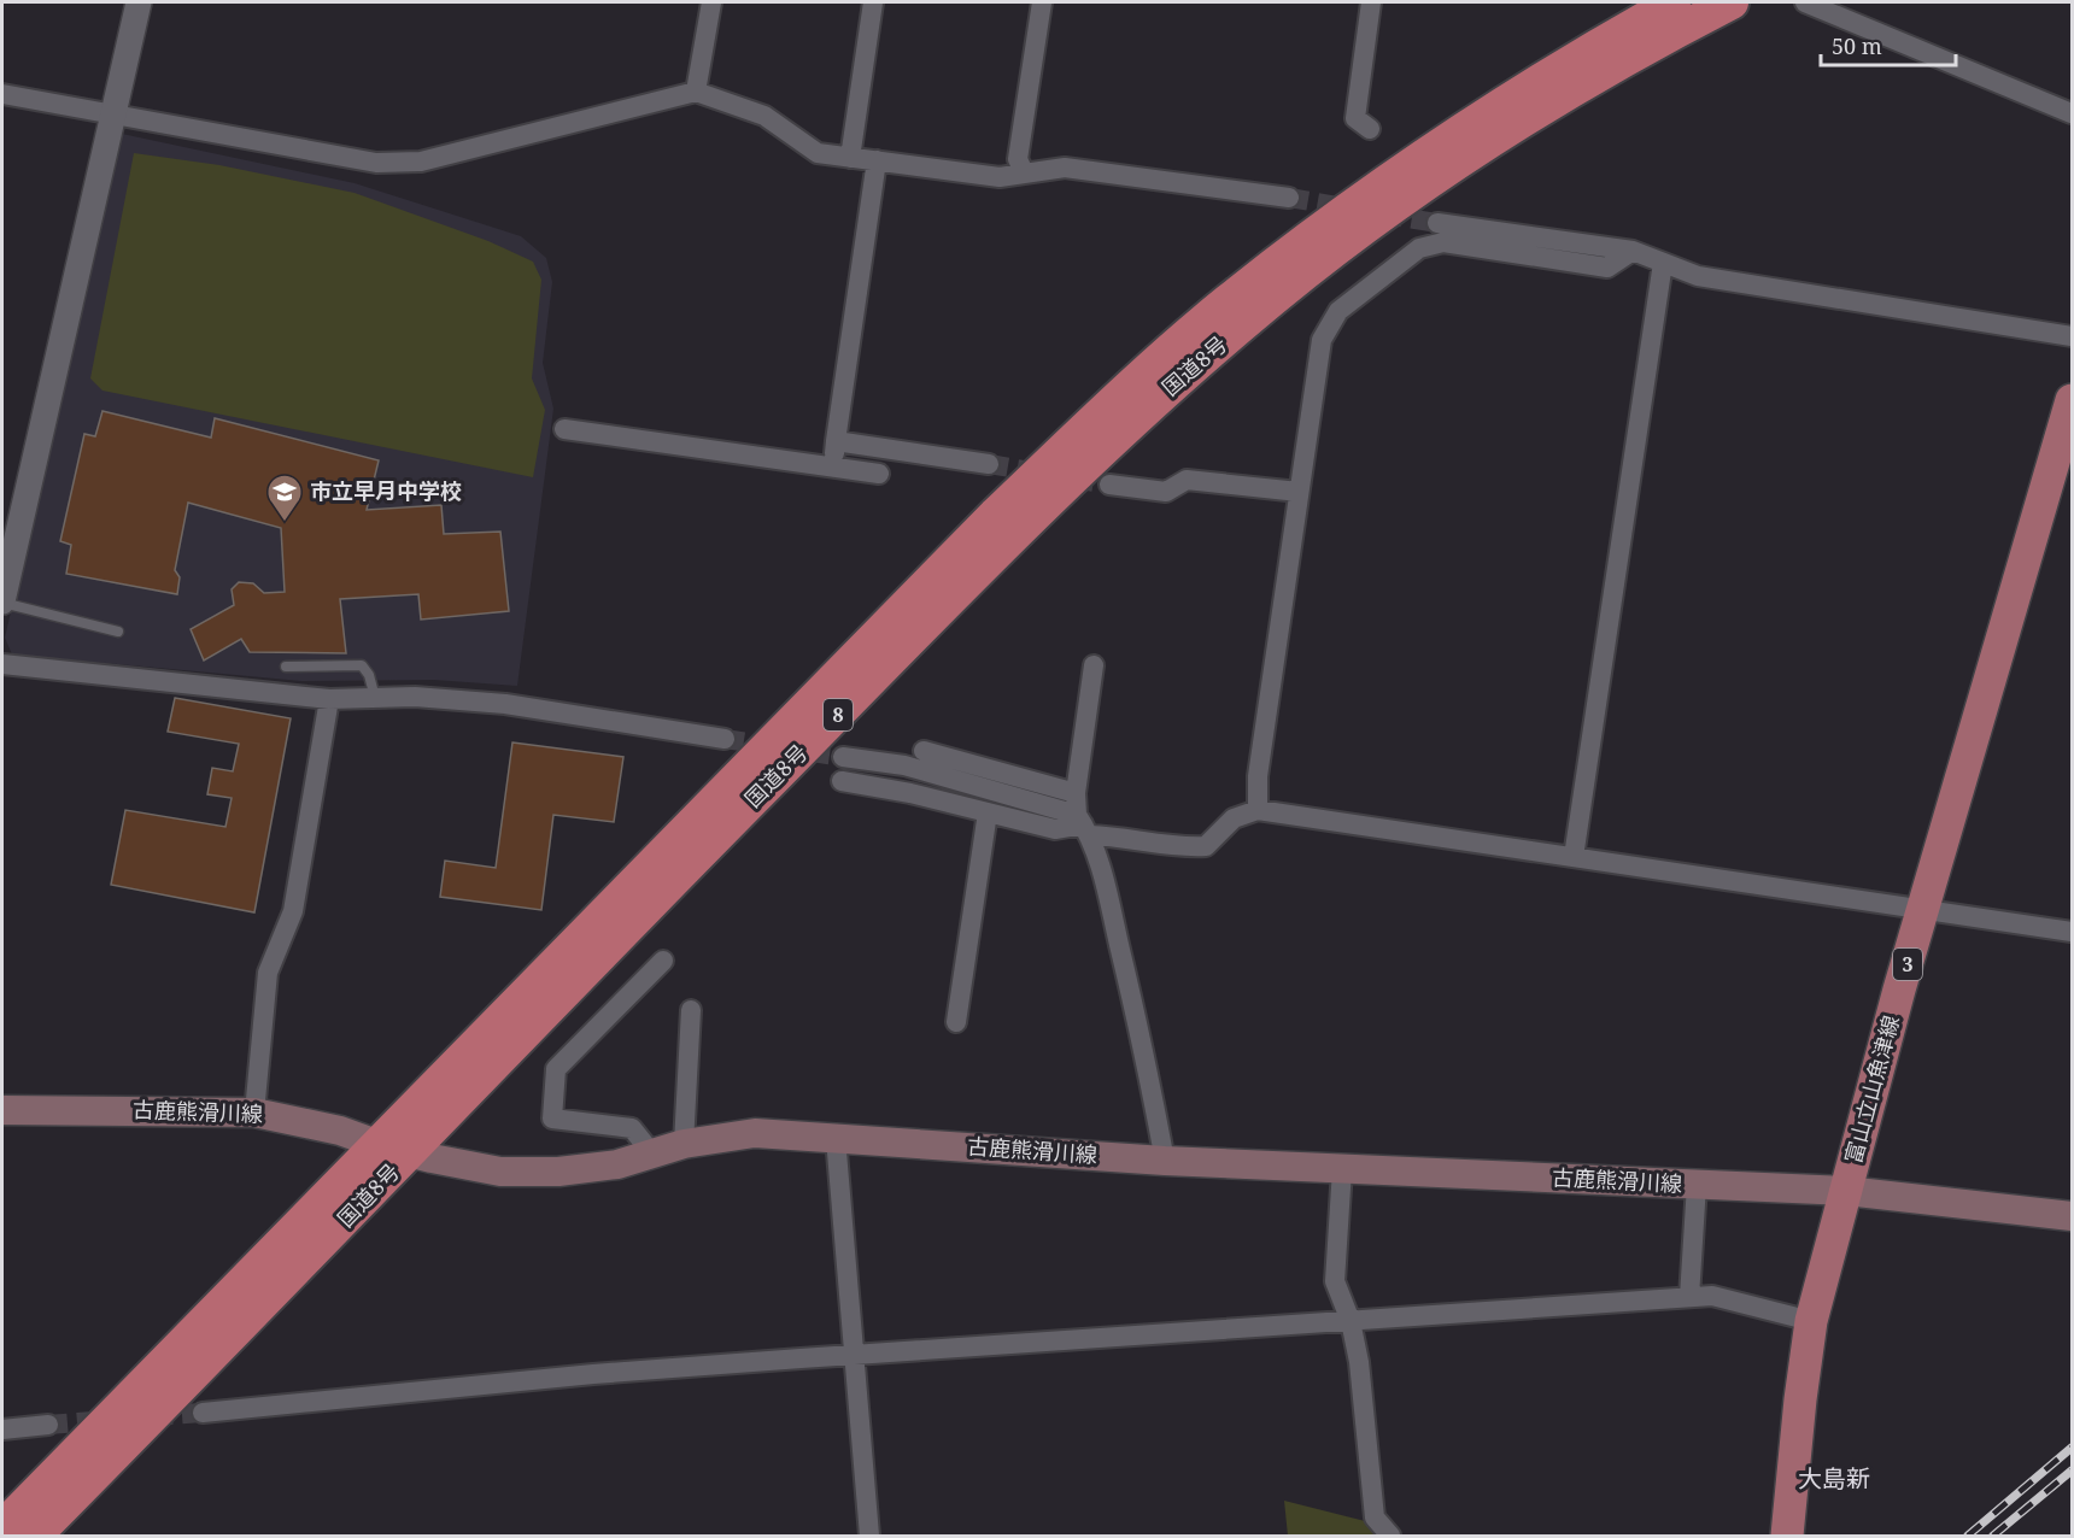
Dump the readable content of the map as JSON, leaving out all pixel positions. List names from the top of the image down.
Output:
{
  "streets": {
    "highway": ["国道8号", "8"],
    "main road": ["3", "富山立山魚津線", "古鹿熊滑川線"]
  },
  "crossings": [
    ["国道8号", "古鹿熊滑川線"],
    ["富山立山魚津線", "古鹿熊滑川線"]
  ],
  "districts": ["大島新"],
  "places": {
    "school or university": ["市立早月中学校"]
  },
  "scale_bar": "50 m"
}
